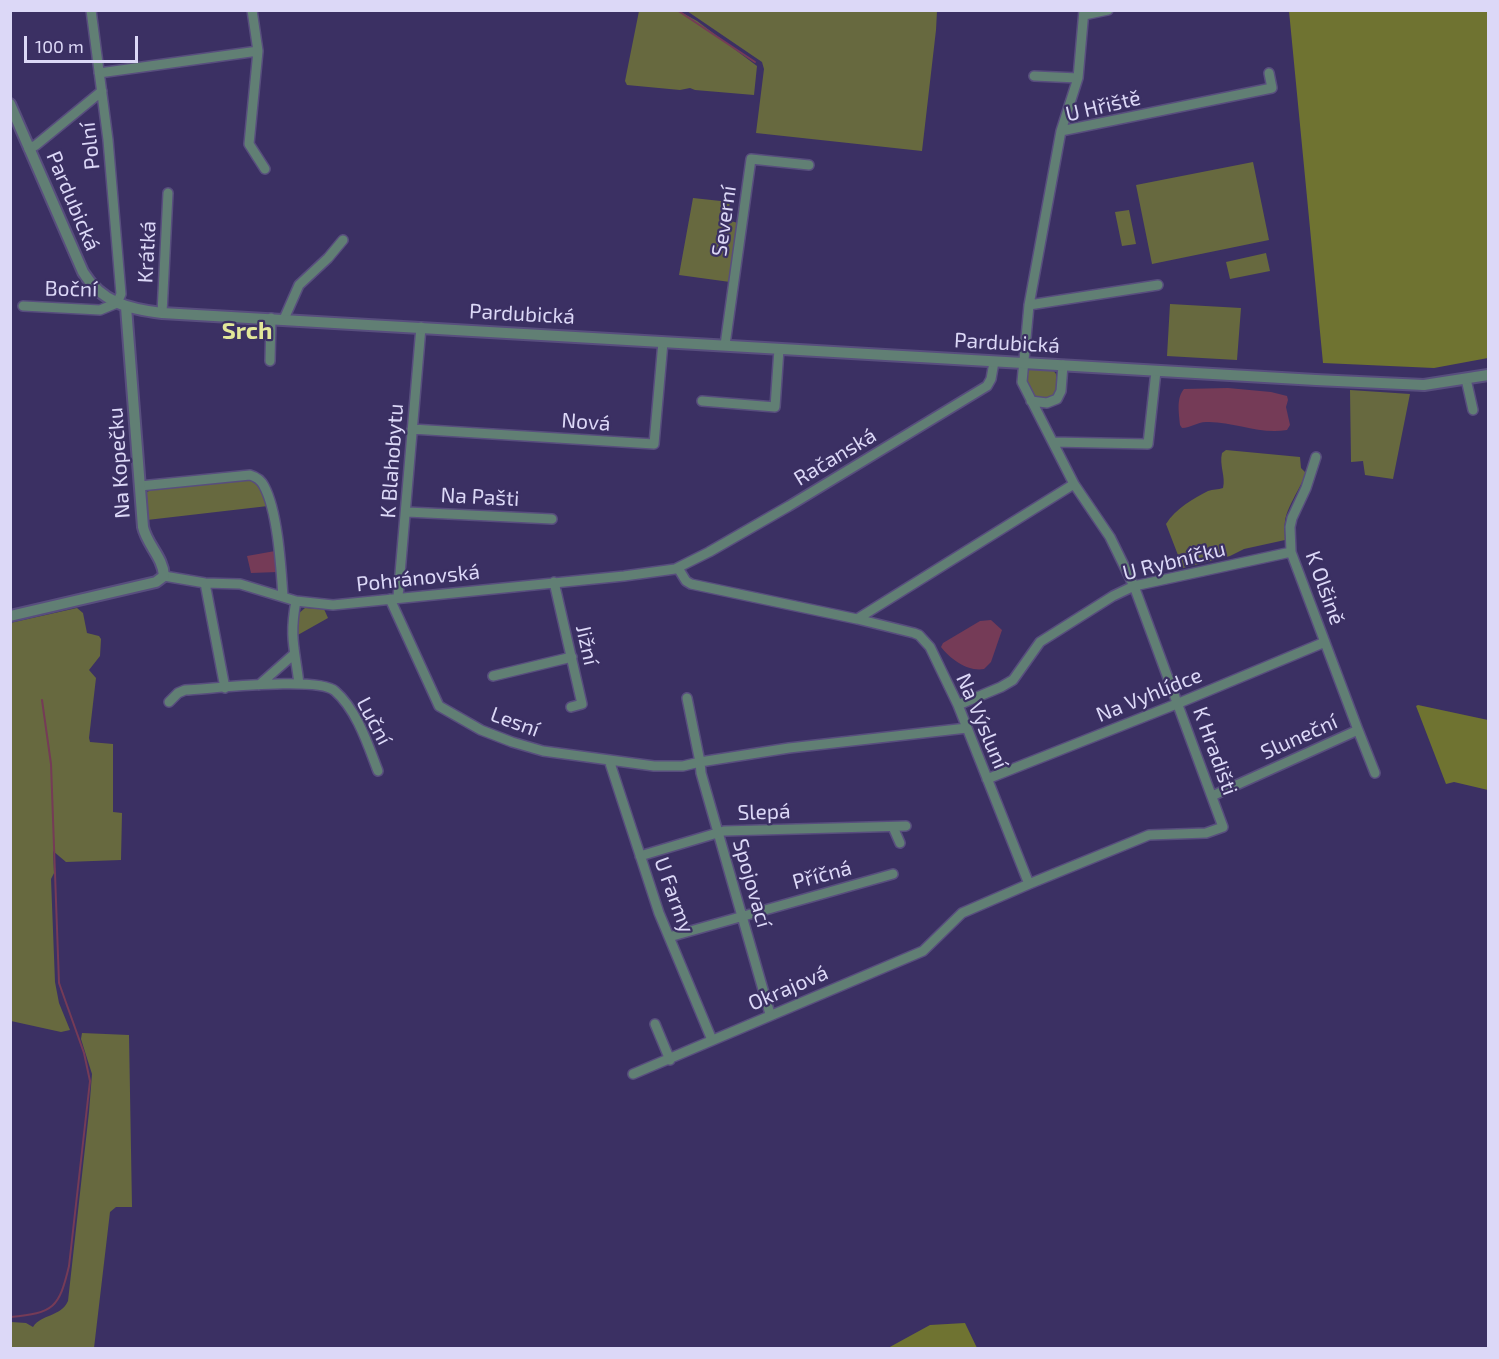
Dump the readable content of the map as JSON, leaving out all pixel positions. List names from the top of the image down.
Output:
{
  "streets": {
    "street": [
      "U Hřiště",
      "Polní",
      "Pardubická",
      "Severní",
      "Krátká",
      "Boční",
      "Nová",
      "Račanská",
      "K Blahobytu",
      "Na Kopečku",
      "Na Pašti",
      "U Rybníčku",
      "Pohránovská",
      "K Olšině",
      "Jižní",
      "Na Vyhlídce",
      "Luční",
      "Na Výsluní",
      "Lesní",
      "Sluneční",
      "K Hradišti",
      "Slepá",
      "Příčná",
      "Spojovací",
      "U Farmy",
      "Okrajová"
    ]
  },
  "crossings": [
    ["U Hřiště", "Pardubická"],
    ["Polní", "Pardubická"],
    ["Polní", "Boční"],
    ["Polní", "Na Kopečku"],
    ["Pardubická", "Severní"],
    ["Pardubická", "Krátká"],
    ["Pardubická", "Boční"],
    ["Pardubická", "Nová"],
    ["Pardubická", "Račanská"],
    ["Pardubická", "K Blahobytu"],
    ["Pardubická", "Na Kopečku"],
    ["Boční", "Na Kopečku"],
    ["Nová", "K Blahobytu"],
    ["Račanská", "Pohránovská"],
    ["Račanská", "Na Výsluní"],
    ["K Blahobytu", "Na Pašti"],
    ["K Blahobytu", "Pohránovská"],
    ["K Blahobytu", "Lesní"],
    ["Na Kopečku", "Pohránovská"],
    ["U Rybníčku", "K Olšině"],
    ["U Rybníčku", "Na Výsluní"],
    ["U Rybníčku", "K Hradišti"],
    ["Pohránovská", "Jižní"],
    ["Pohránovská", "Na Výsluní"],
    ["Pohránovská", "Lesní"],
    ["K Olšině", "Na Vyhlídce"],
    ["K Olšině", "Sluneční"],
    ["Na Vyhlídce", "Na Výsluní"],
    ["Na Vyhlídce", "K Hradišti"],
    ["Na Výsluní", "Lesní"],
    ["Na Výsluní", "K Hradišti"],
    ["Na Výsluní", "Okrajová"],
    ["Lesní", "Spojovací"],
    ["Lesní", "U Farmy"],
    ["Sluneční", "K Hradišti"],
    ["K Hradišti", "Okrajová"],
    ["Slepá", "Spojovací"],
    ["Slepá", "U Farmy"],
    ["Příčná", "Spojovací"],
    ["Příčná", "U Farmy"],
    ["Spojovací", "Okrajová"],
    ["U Farmy", "Okrajová"]
  ],
  "districts": ["Srch"],
  "scale_bar": "100 m"
}
